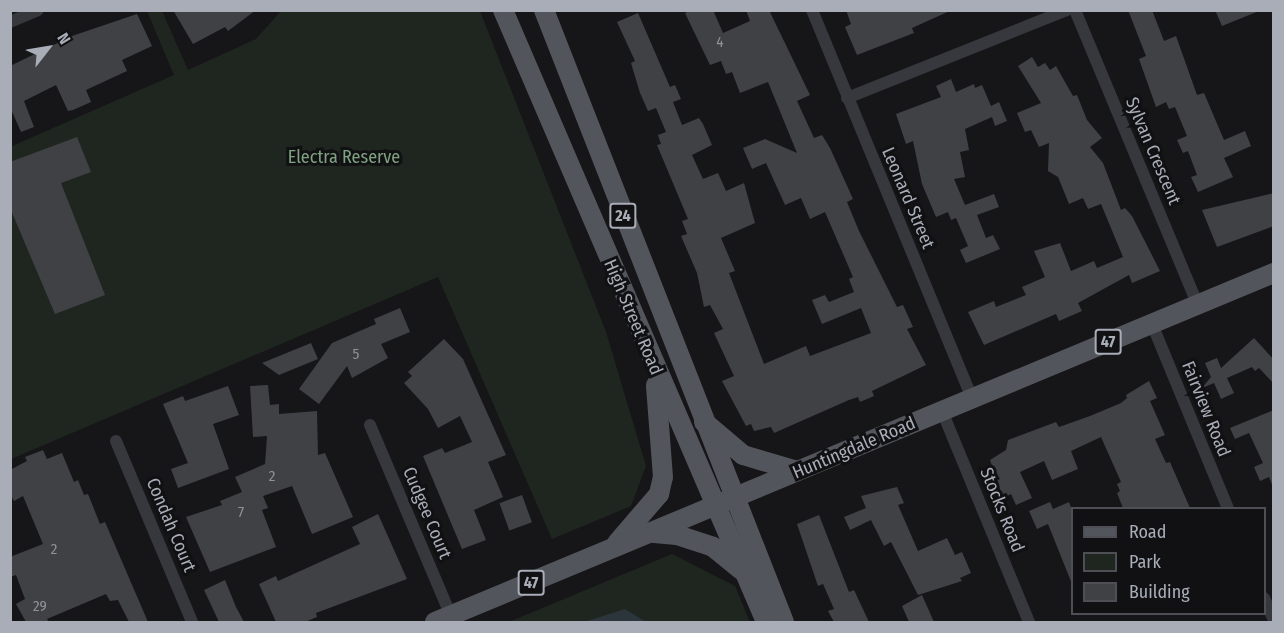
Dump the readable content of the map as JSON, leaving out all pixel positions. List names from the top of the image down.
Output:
{
  "streets": {
    "main road": [
      "24",
      "High Street Road",
      "47",
      "Huntingdale Road"
    ],
    "street": [
      "Sylvan Crescent",
      "Leonard Street",
      "Fairview Road",
      "Stocks Road",
      "Cudgee Court",
      "Condah Court"
    ]
  },
  "crossings": [
    ["Sylvan Crescent", "Huntingdale Road"],
    ["Leonard Street", "Huntingdale Road"],
    ["High Street Road", "Huntingdale Road"],
    ["Fairview Road", "Huntingdale Road"],
    ["Huntingdale Road", "Stocks Road"],
    ["Huntingdale Road", "Cudgee Court"]
  ],
  "parks": ["Electra Reserve"],
  "house_numbers": [
    "4",
    "5",
    "2",
    "7",
    "2",
    "29"
  ],
  "legend": ["Road", "Park", "Building"],
  "north": "top right"
}
